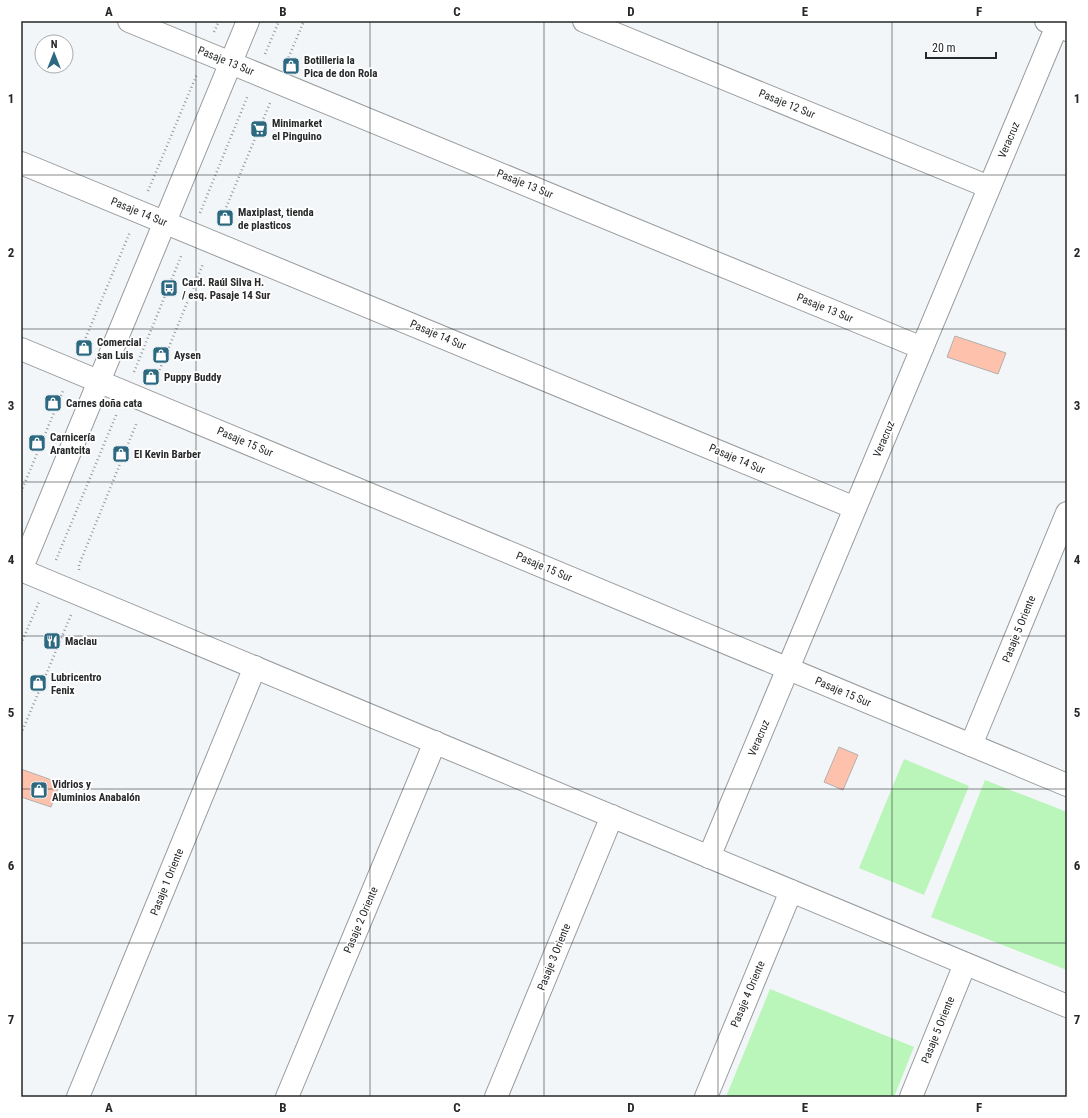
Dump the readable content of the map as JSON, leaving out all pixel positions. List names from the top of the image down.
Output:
{
  "streets": {
    "street": [
      "Pasaje 13 Sur",
      "Pasaje 12 Sur",
      "Veracruz",
      "Pasaje 14 Sur",
      "Pasaje 15 Sur",
      "Pasaje 5 Oriente",
      "Pasaje 1 Oriente",
      "Pasaje 2 Oriente",
      "Pasaje 3 Oriente",
      "Pasaje 4 Oriente"
    ]
  },
  "crossings": [
    ["Pasaje 13 Sur", "Veracruz"],
    ["Pasaje 12 Sur", "Veracruz"],
    ["Veracruz", "Pasaje 14 Sur"],
    ["Veracruz", "Pasaje 15 Sur"],
    ["Pasaje 15 Sur", "Pasaje 5 Oriente"]
  ],
  "places": {
    "shop": [
      "Botilleria la Pica de don Rola",
      "Maxiplast, tienda de plasticos",
      "Comercial san Luis",
      "Aysen",
      "Puppy Buddy",
      "Carnes doña cata",
      "Carnicería Arantcita",
      "El Kevin Barber",
      "Lubricentro Fenix",
      "Vidrios y Aluminios Anabalón"
    ],
    "supermarket": ["Minimarket el Pinguino"],
    "bus stop": ["Card. Raúl Silva H. / esq. Pasaje 14 Sur"],
    "restaurant": ["Maclau"]
  },
  "scale_bar": "20 m",
  "north": "top",
  "grid": {
    "columns": [
      "A",
      "B",
      "C",
      "D",
      "E",
      "F"
    ],
    "rows": [
      "1",
      "2",
      "3",
      "4",
      "5",
      "6",
      "7"
    ]
  }
}
